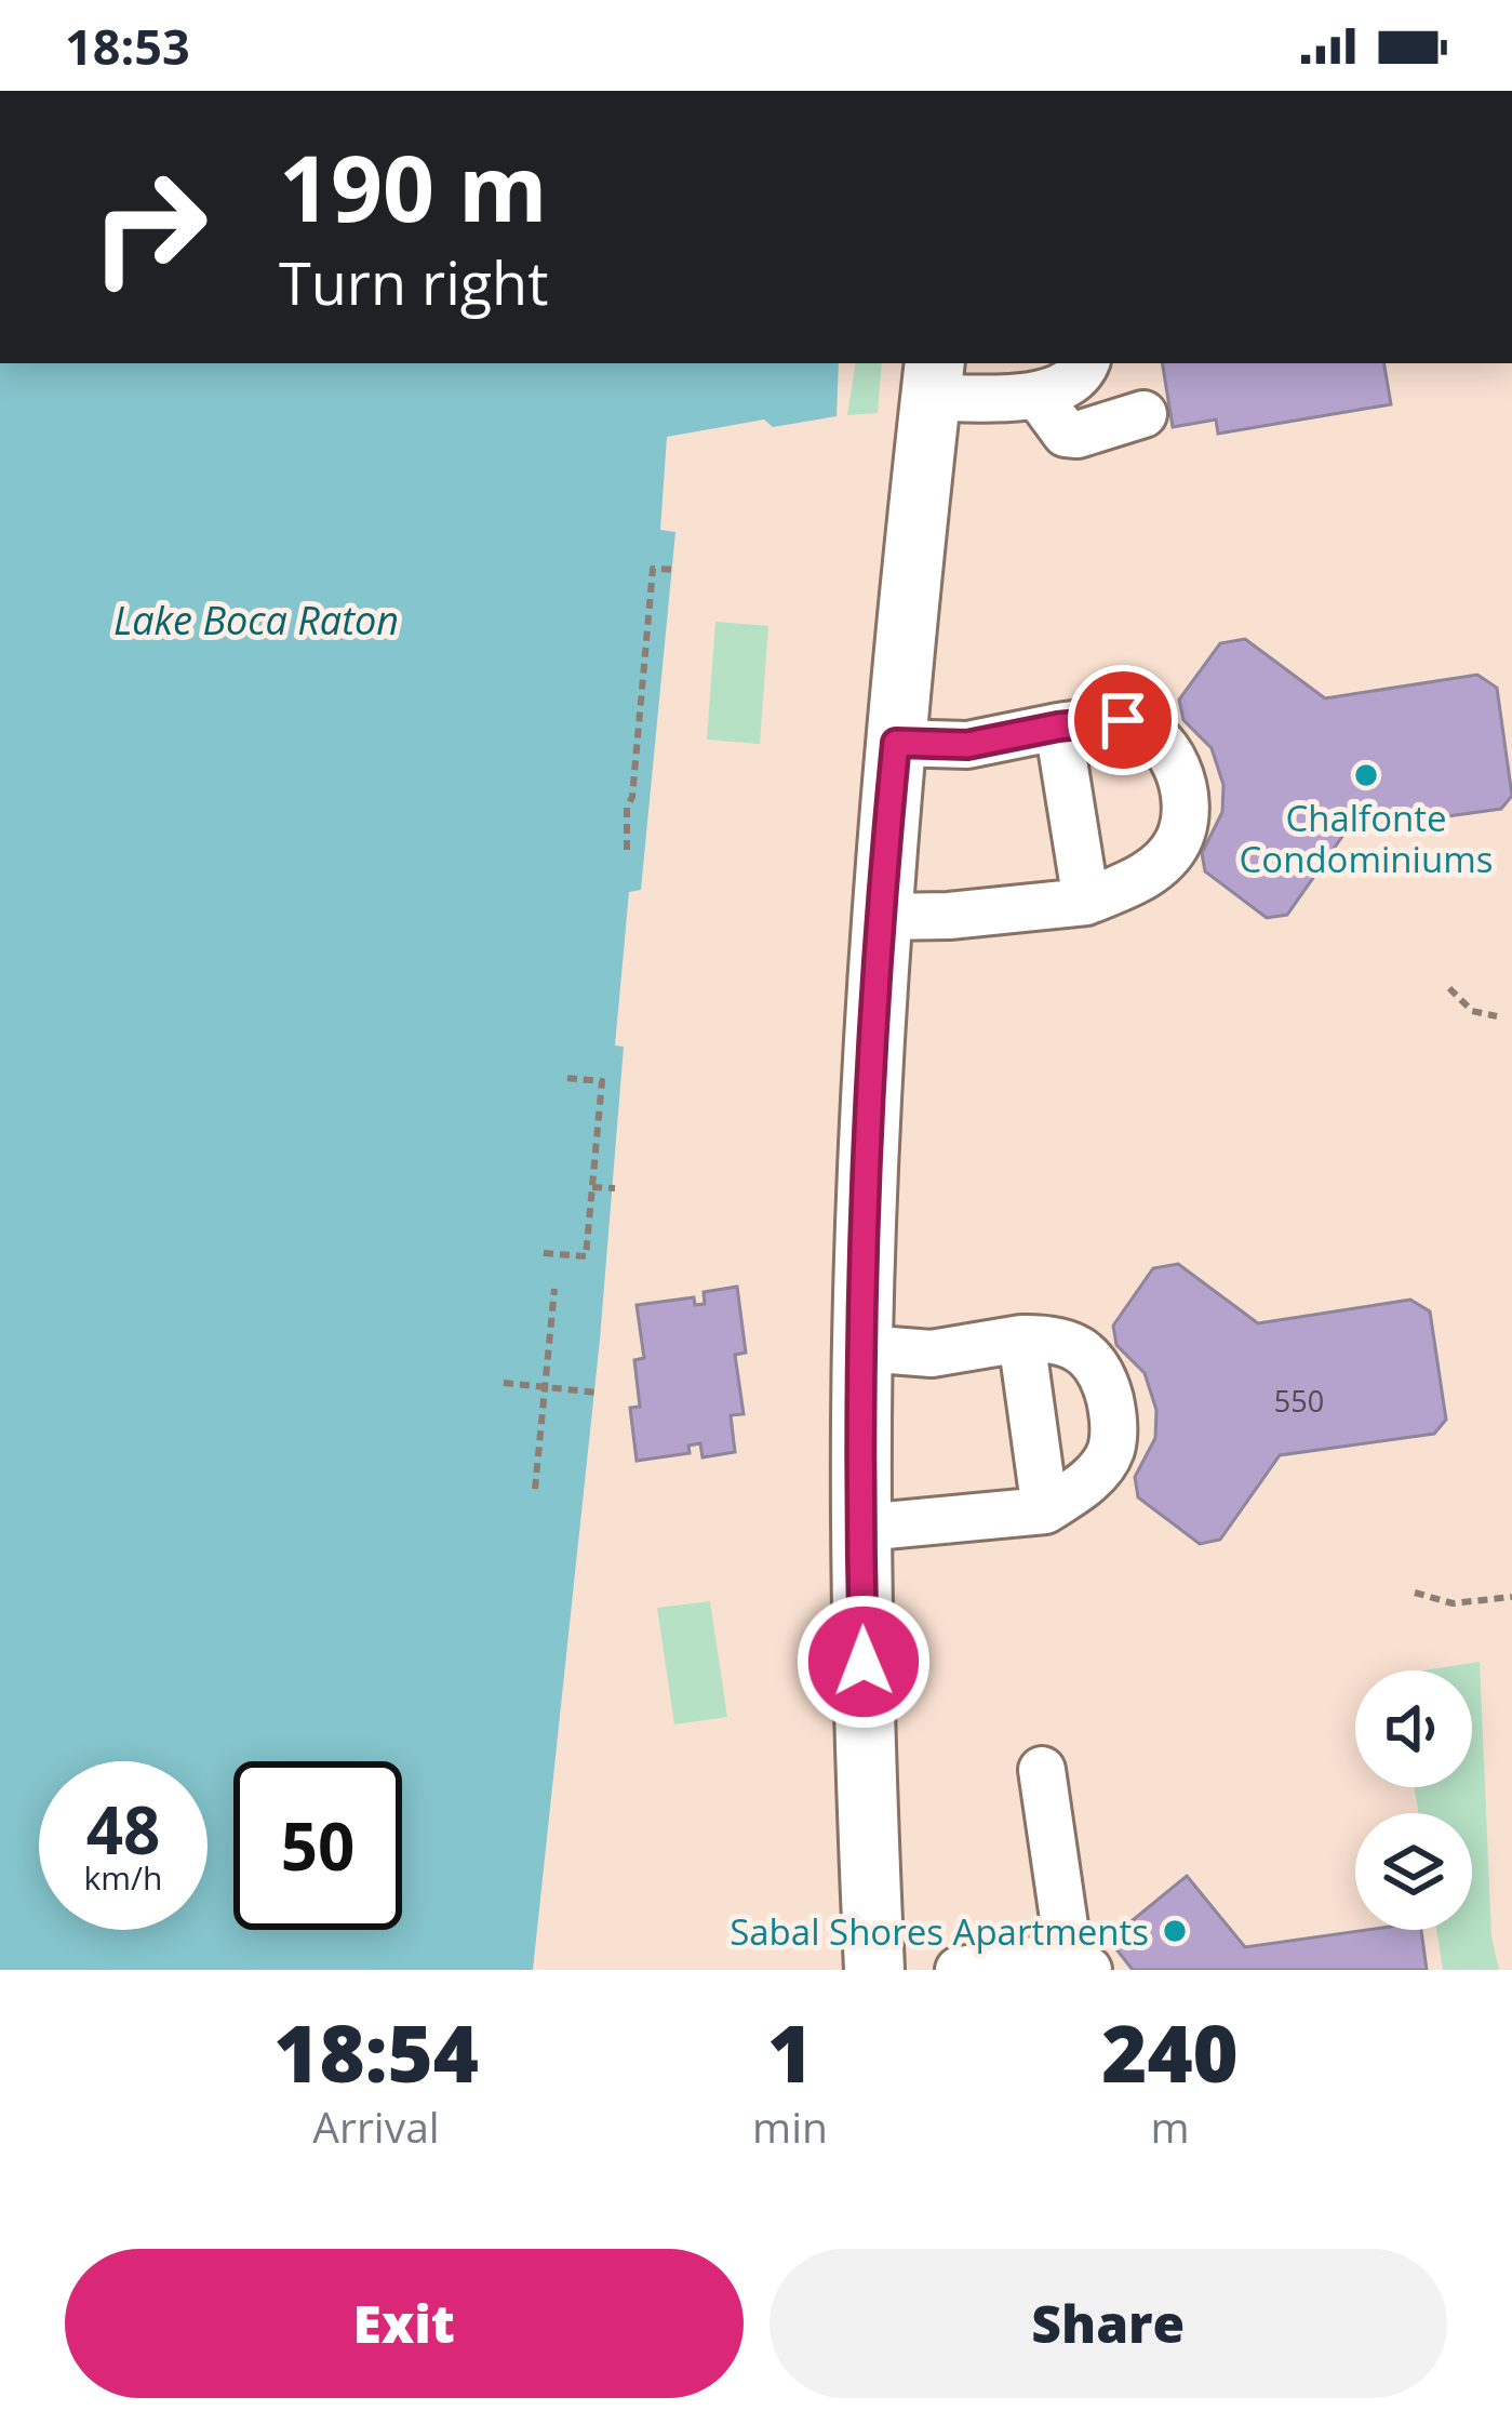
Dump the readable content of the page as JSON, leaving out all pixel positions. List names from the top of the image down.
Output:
{
  "water": ["Lake Boca Raton"],
  "places": ["Chalfonte Condominiums", "Sabal Shores Apartments"],
  "house_numbers": ["550"],
  "page": {
    "status": "18:53",
    "turn": ["190 m", "Turn right"],
    "speed": "48 km/h",
    "limit": "50",
    "eta": [
      "18:54",
      "Arrival",
      "1",
      "min",
      "240",
      "m"
    ],
    "buttons": ["Exit", "Share"]
  }
}
